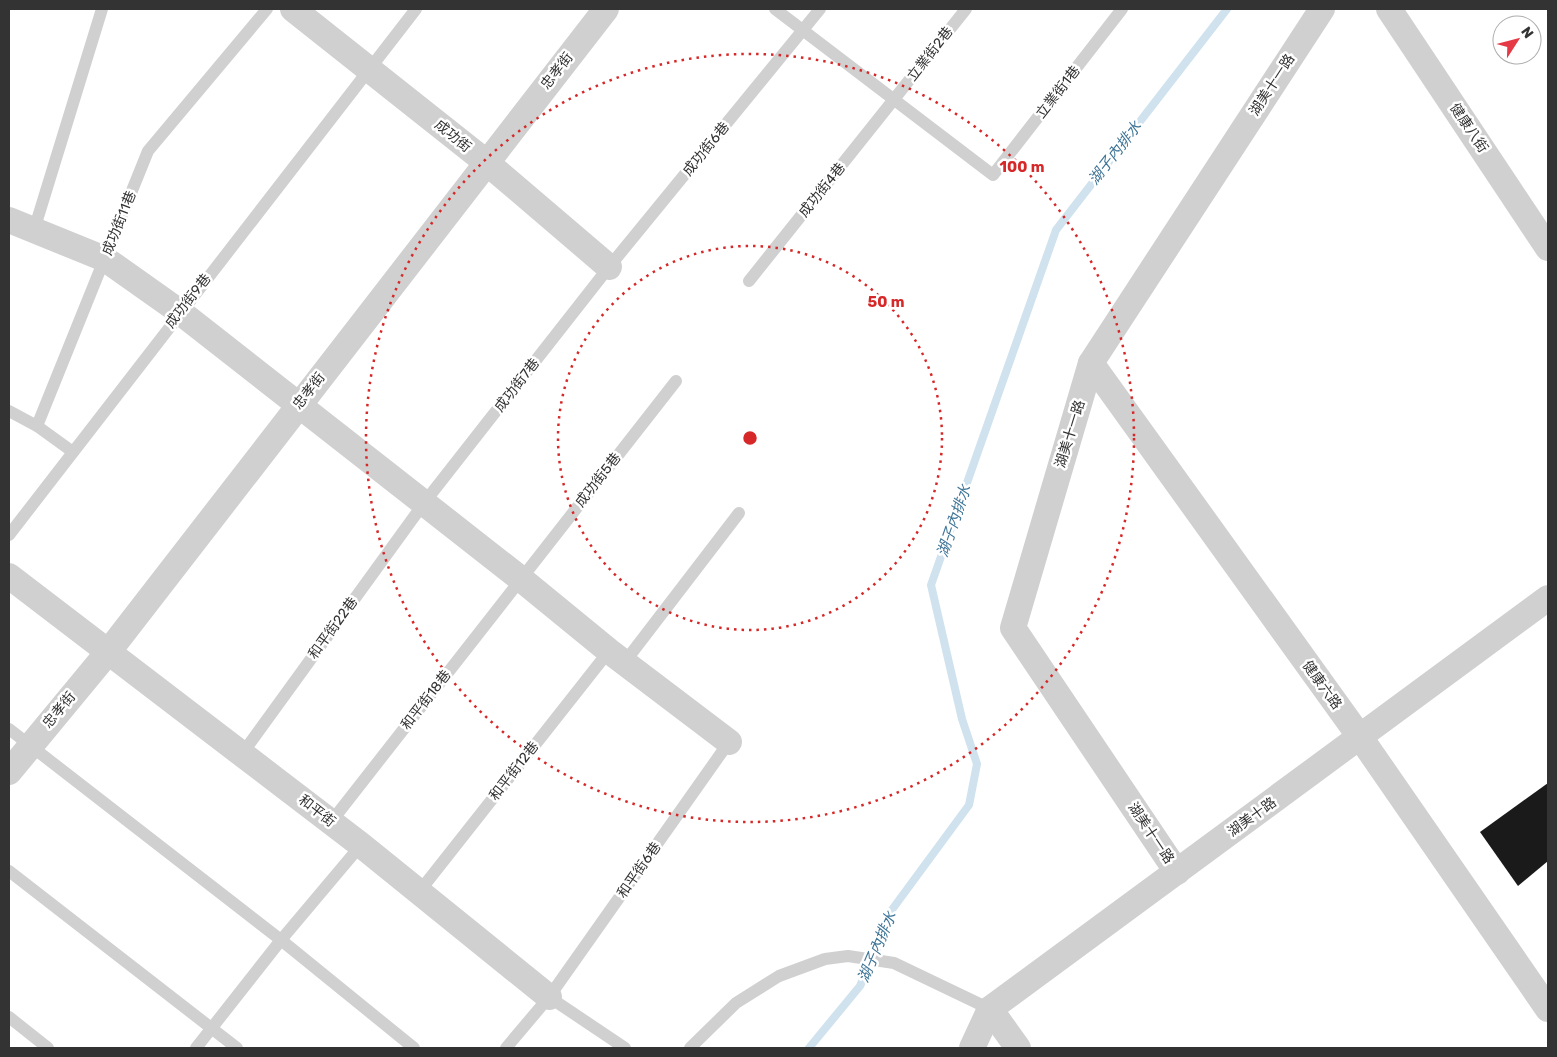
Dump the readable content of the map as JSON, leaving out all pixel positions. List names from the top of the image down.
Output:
{
  "streets": {
    "street": [
      "忠孝街",
      "湖美十一路",
      "健康八街",
      "成功街",
      "健康六路",
      "和平街",
      "湖美十路"
    ],
    "lane": [
      "立業街2巷",
      "立業街1巷",
      "成功街6巷",
      "成功街4巷",
      "成功街11巷",
      "成功街9巷",
      "成功街7巷",
      "成功街5巷",
      "和平街22巷",
      "和平街18巷",
      "和平街12巷",
      "和平街6巷"
    ]
  },
  "crossings": [
    ["立業街2巷", "立業街1巷"],
    ["立業街2巷", "成功街4巷"],
    ["忠孝街", "成功街"],
    ["忠孝街", "和平街"],
    ["湖美十一路", "健康六路"],
    ["湖美十一路", "湖美十路"],
    ["立業街1巷", "成功街4巷"],
    ["成功街", "成功街6巷"],
    ["成功街", "成功街9巷"],
    ["成功街", "成功街7巷"],
    ["成功街6巷", "成功街7巷"],
    ["成功街7巷", "和平街22巷"],
    ["成功街5巷", "和平街18巷"],
    ["和平街22巷", "和平街"],
    ["健康六路", "湖美十路"],
    ["和平街18巷", "和平街"],
    ["和平街12巷", "和平街"],
    ["和平街", "和平街6巷"]
  ],
  "water": ["湖子內排水"],
  "north": "top right",
  "rings": ["100 m", "50 m"]
}
